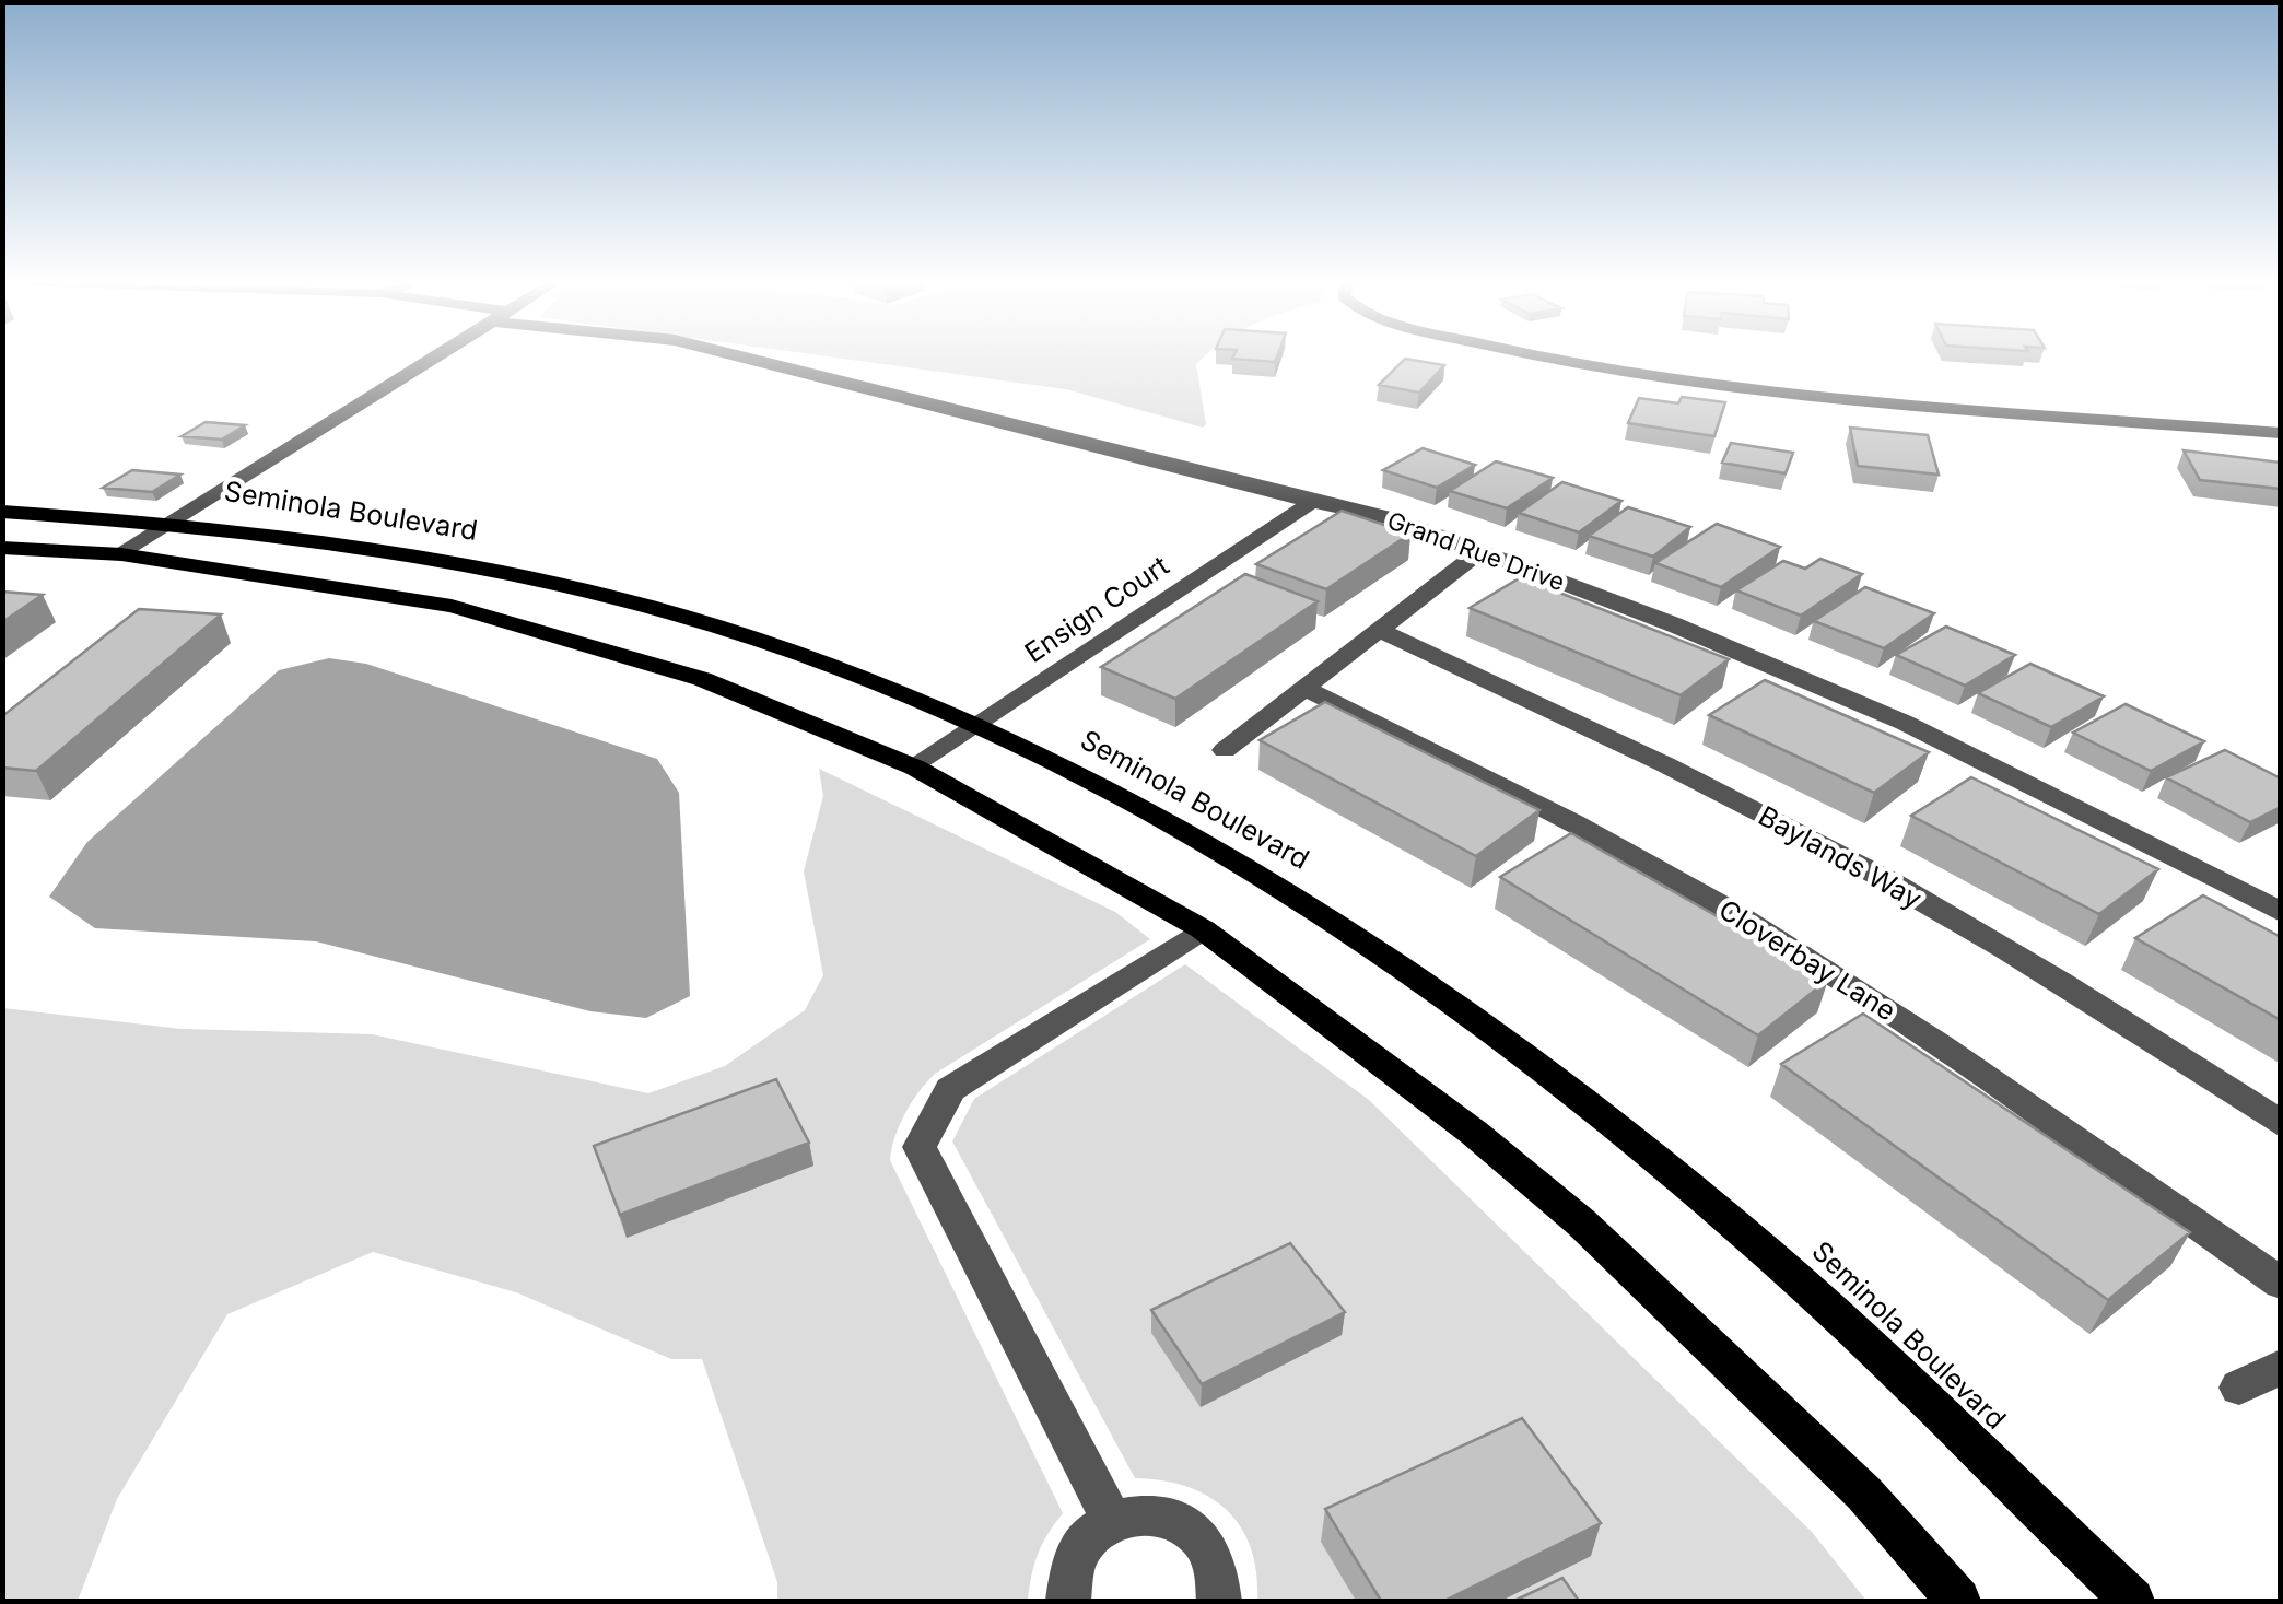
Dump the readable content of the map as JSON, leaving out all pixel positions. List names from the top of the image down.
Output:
{
  "streets": {
    "main road": ["Seminola Boulevard"],
    "street": [
      "Grand Rue Drive",
      "Ensign Court",
      "Baylands Way",
      "Cloverbay Lane"
    ]
  },
  "crossings": [
    ["Seminola Boulevard", "Ensign Court"],
    ["Grand Rue Drive", "Ensign Court"]
  ]
}
